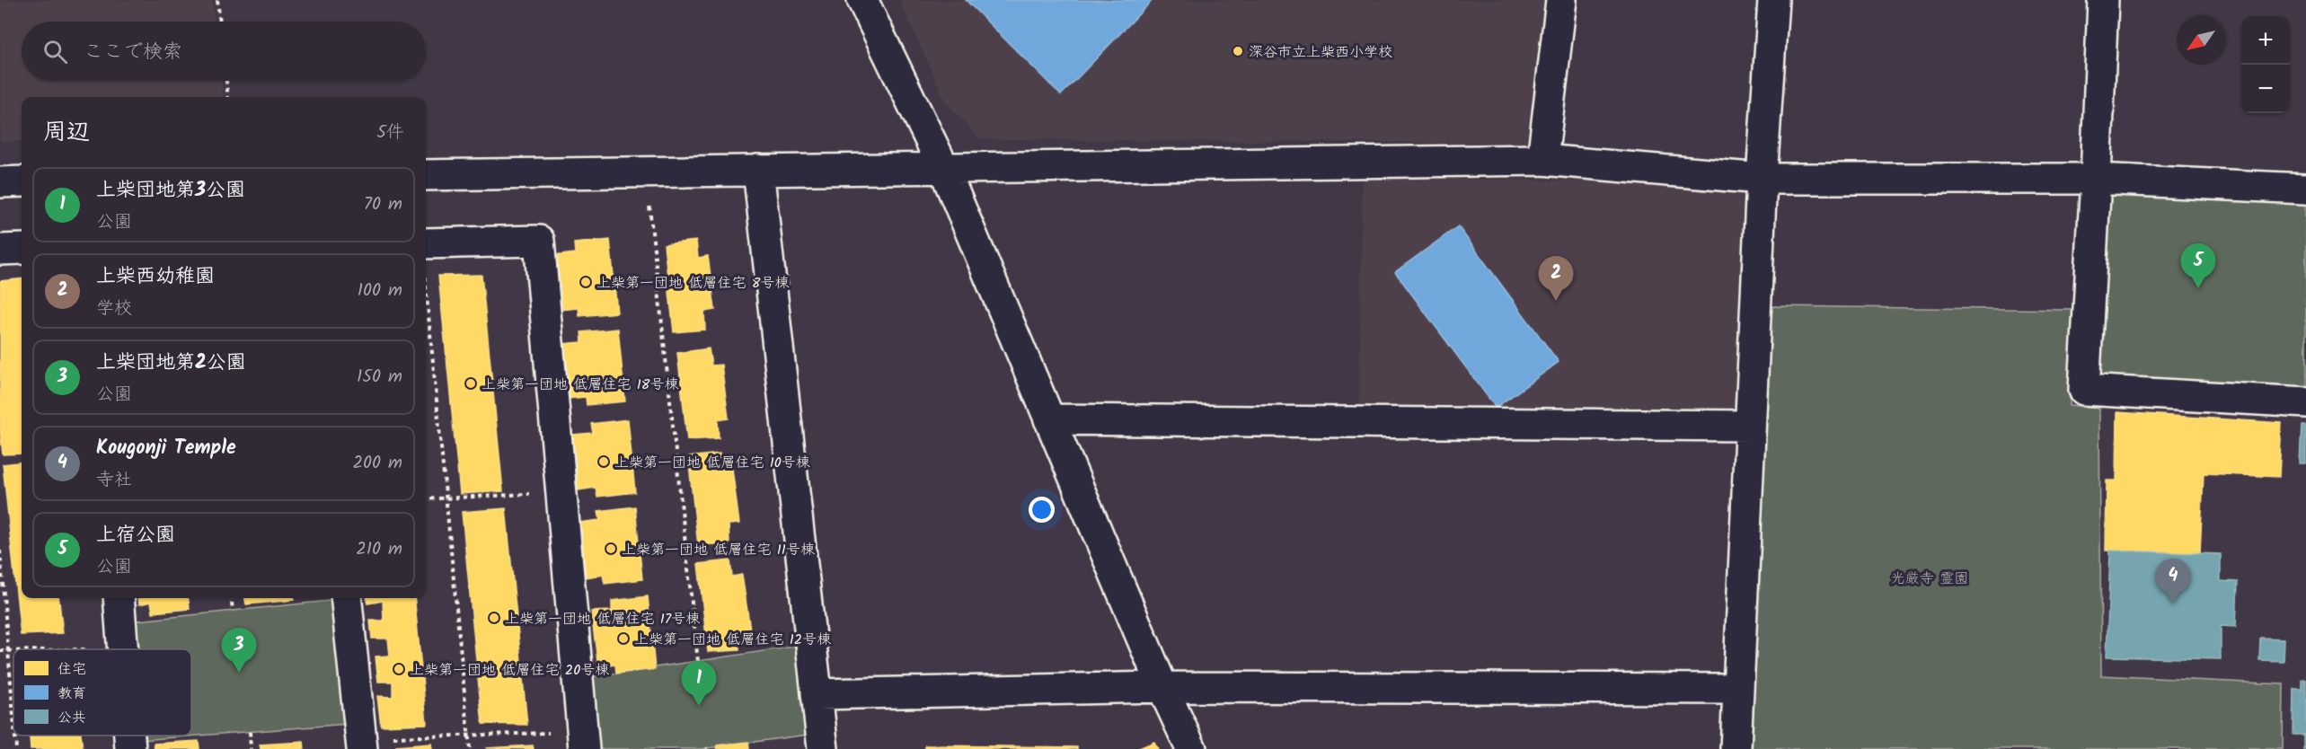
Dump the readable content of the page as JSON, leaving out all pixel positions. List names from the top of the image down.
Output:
{
  "parks": ["光厳寺 霊園"],
  "places": [
    "深谷市立上柴西小学校",
    "上柴第一団地 低層住宅 8号棟",
    "上柴第一団地 低層住宅 18号棟",
    "上柴第一団地 低層住宅 10号棟",
    "上柴第一団地 低層住宅 11号棟",
    "上柴第一団地 低層住宅 17号棟",
    "上柴第一団地 低層住宅 12号棟",
    "上柴第一団地 低層住宅 20号棟"
  ],
  "legend": ["住宅", "教育", "公共"],
  "north": "bottom left",
  "page": {
    "map_buttons": ["+", "−"],
    "search": "ここで検索",
    "heading": ["周辺", "5件"],
    "list": [
      {
        "mark": "1",
        "name": "上柴団地第3公園",
        "note": "公園",
        "value": "70 m"
      },
      {
        "mark": "2",
        "name": "上柴西幼稚園",
        "note": "学校",
        "value": "100 m"
      },
      {
        "mark": "3",
        "name": "上柴団地第2公園",
        "note": "公園",
        "value": "150 m"
      },
      {
        "mark": "4",
        "name": "Kougonji Temple",
        "note": "寺社",
        "value": "200 m"
      },
      {
        "mark": "5",
        "name": "上宿公園",
        "note": "公園",
        "value": "210 m"
      }
    ],
    "pins": [
      "5",
      "2",
      "4",
      "3",
      "1"
    ]
  }
}
